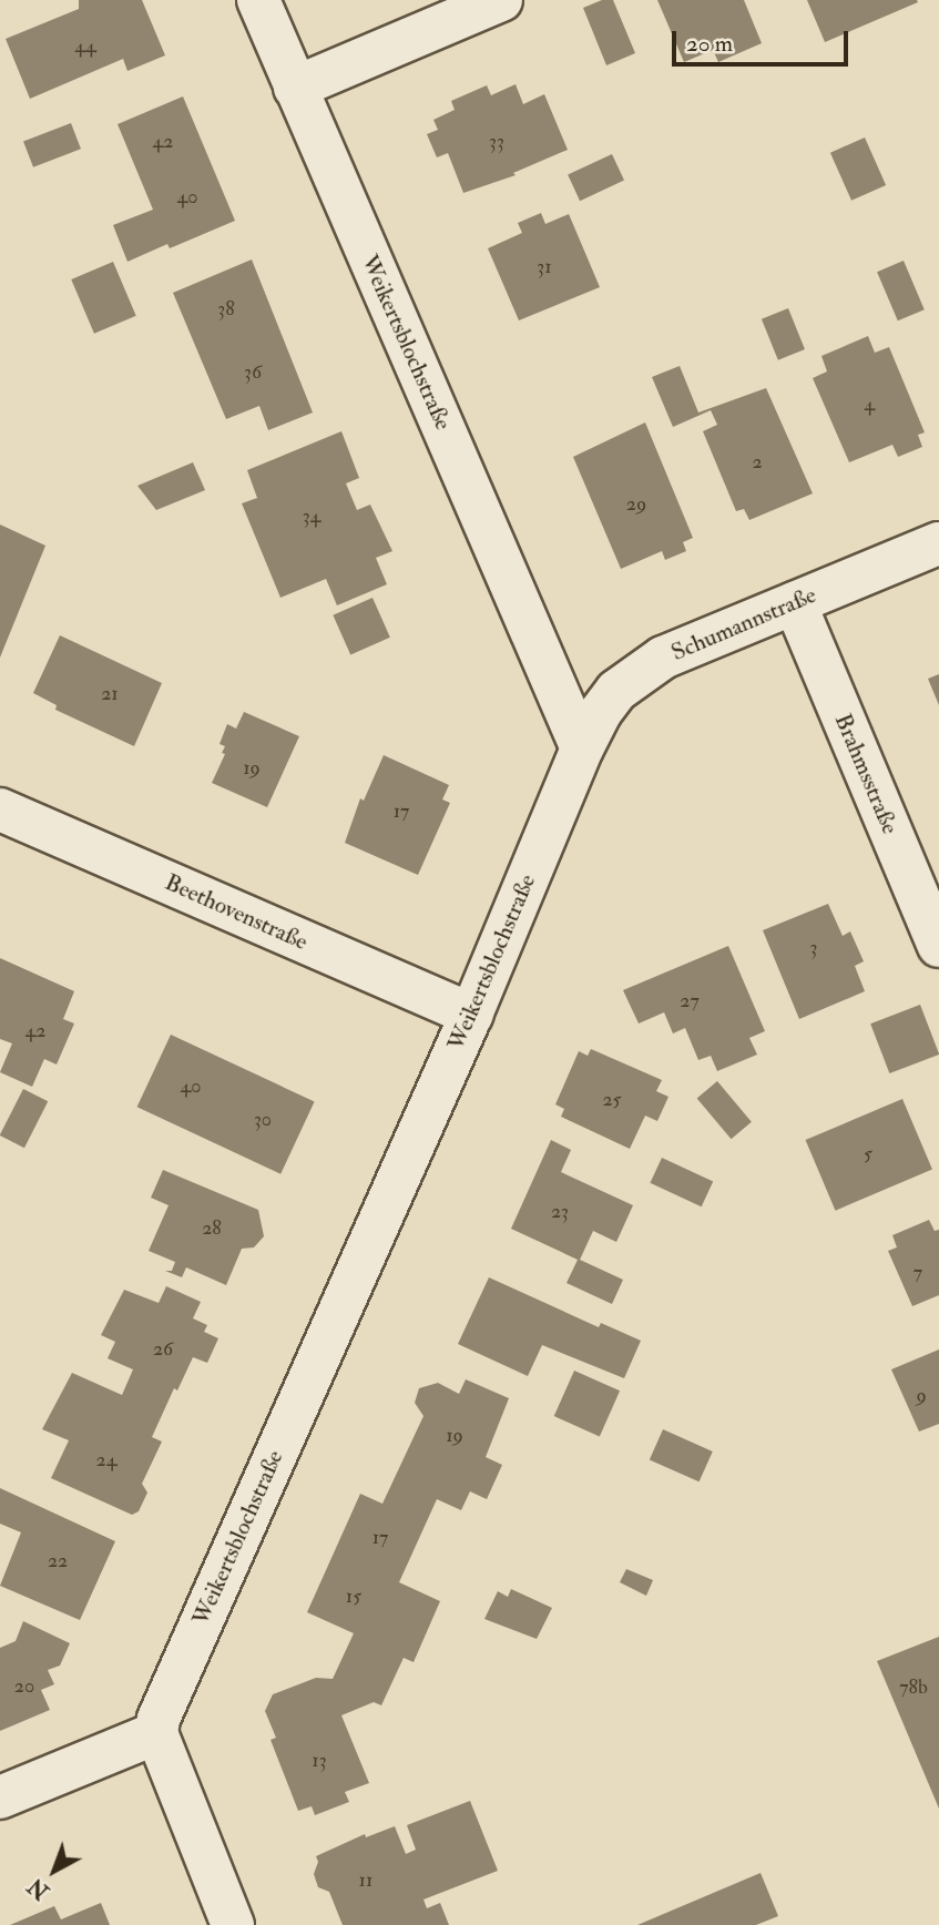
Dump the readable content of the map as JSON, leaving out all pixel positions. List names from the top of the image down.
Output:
{
  "streets": {
    "street": [
      "Weikertsblochstraße",
      "Schumannstraße",
      "Brahmsstraße",
      "Beethovenstraße"
    ]
  },
  "crossings": [
    ["Weikertsblochstraße", "Schumannstraße"],
    ["Weikertsblochstraße", "Beethovenstraße"],
    ["Schumannstraße", "Brahmsstraße"]
  ],
  "house_numbers": [
    "44",
    "42",
    "33",
    "40",
    "31",
    "38",
    "36",
    "4",
    "2",
    "29",
    "34",
    "21",
    "19",
    "17",
    "3",
    "27",
    "42",
    "40",
    "25",
    "30",
    "5",
    "23",
    "28",
    "7",
    "26",
    "9",
    "19",
    "24",
    "17",
    "22",
    "15",
    "20",
    "78b",
    "13",
    "11"
  ],
  "scale_bar": "20 m",
  "north": "bottom left"
}
